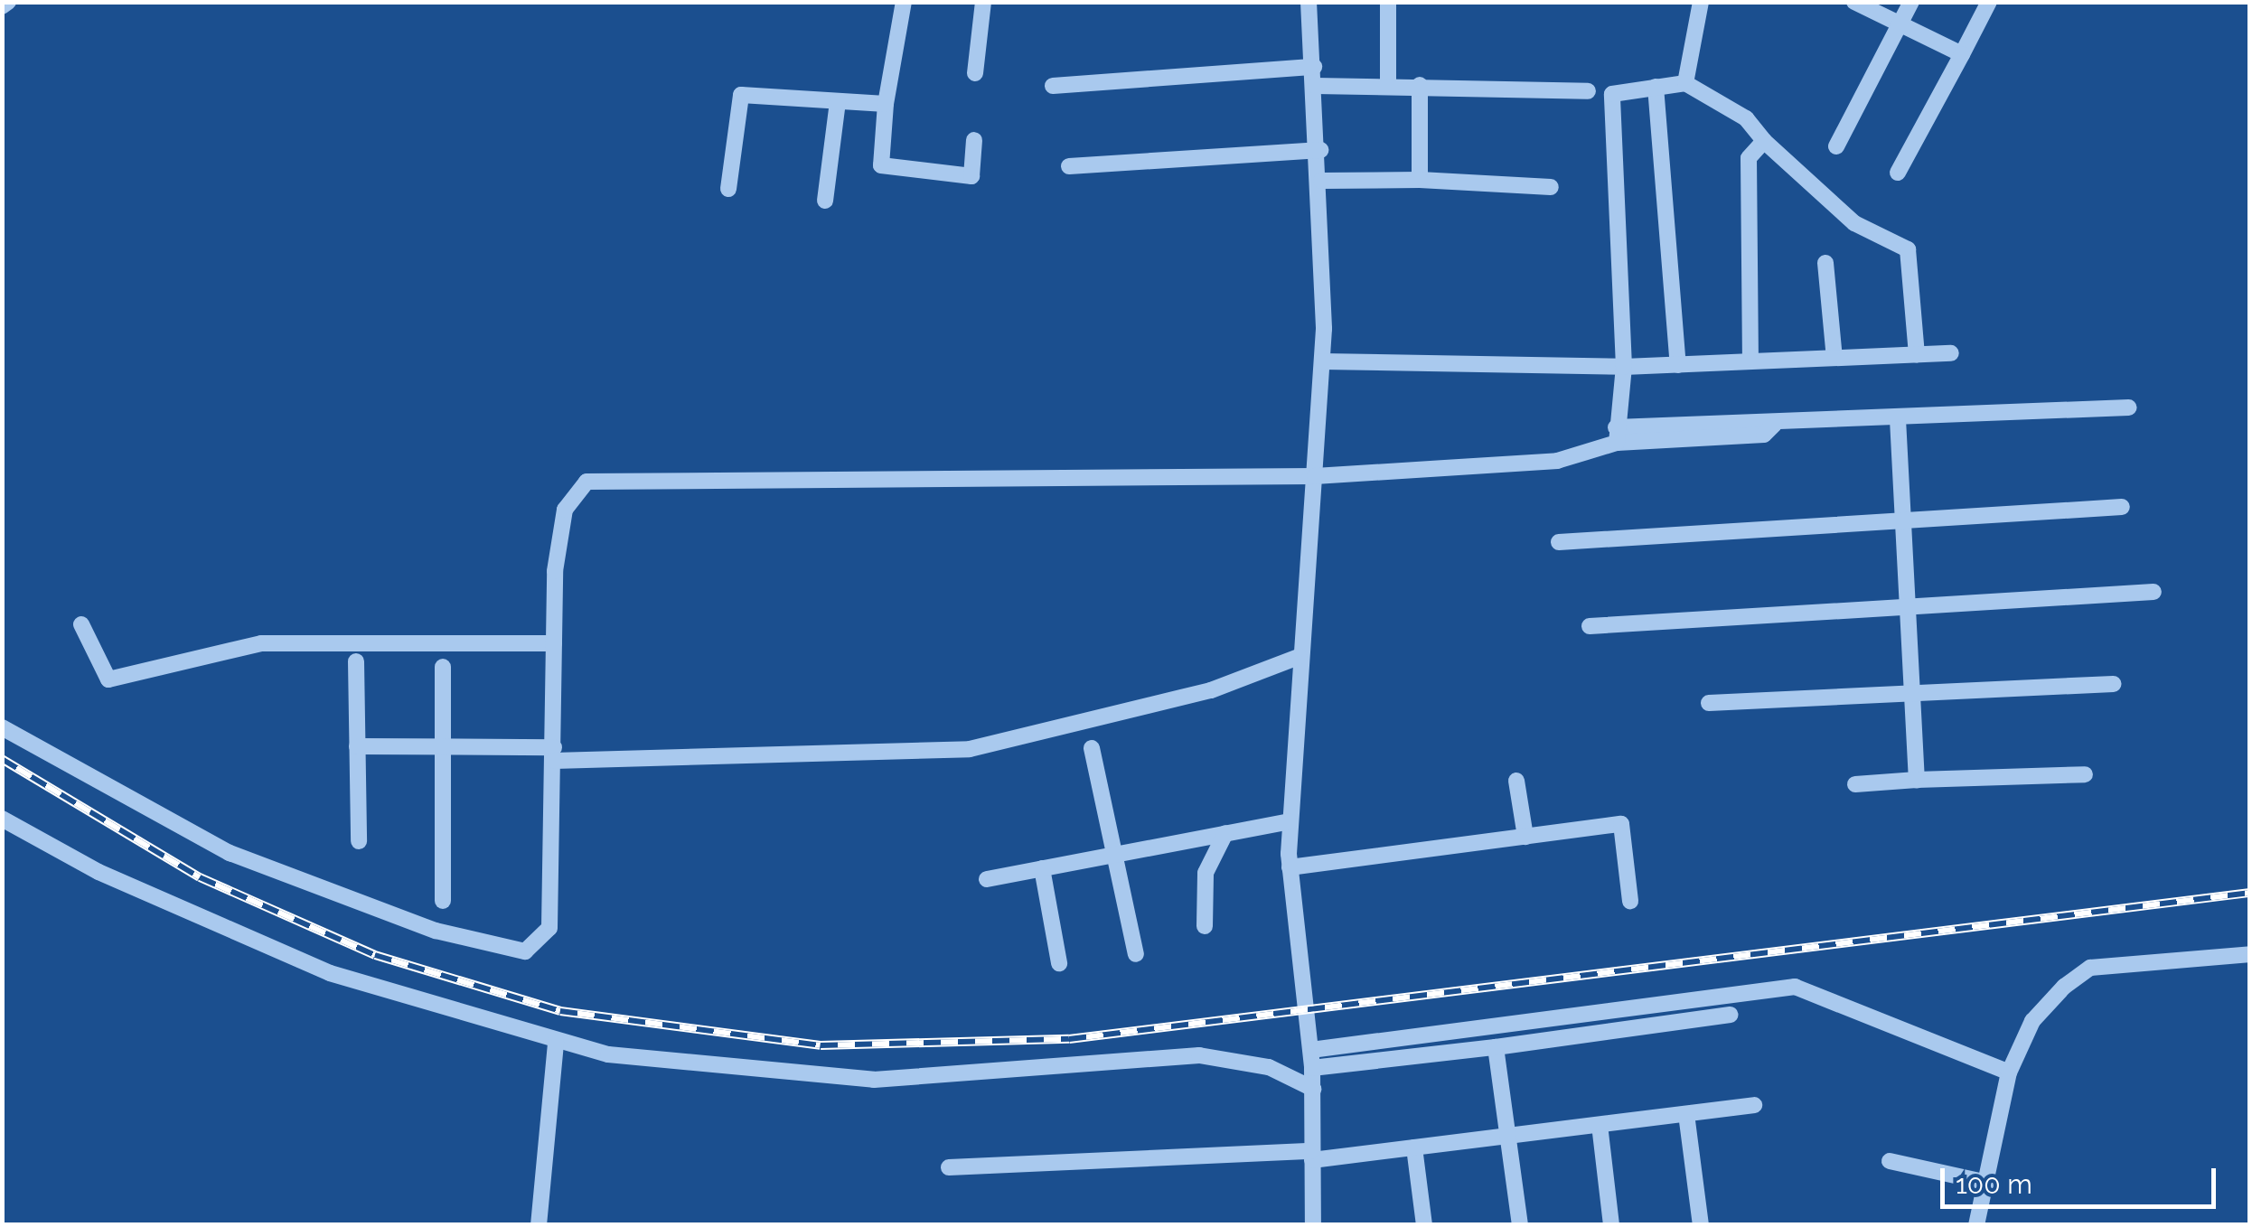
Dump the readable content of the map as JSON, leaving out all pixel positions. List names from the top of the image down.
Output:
{
  "scale_bar": "100 m"
}
